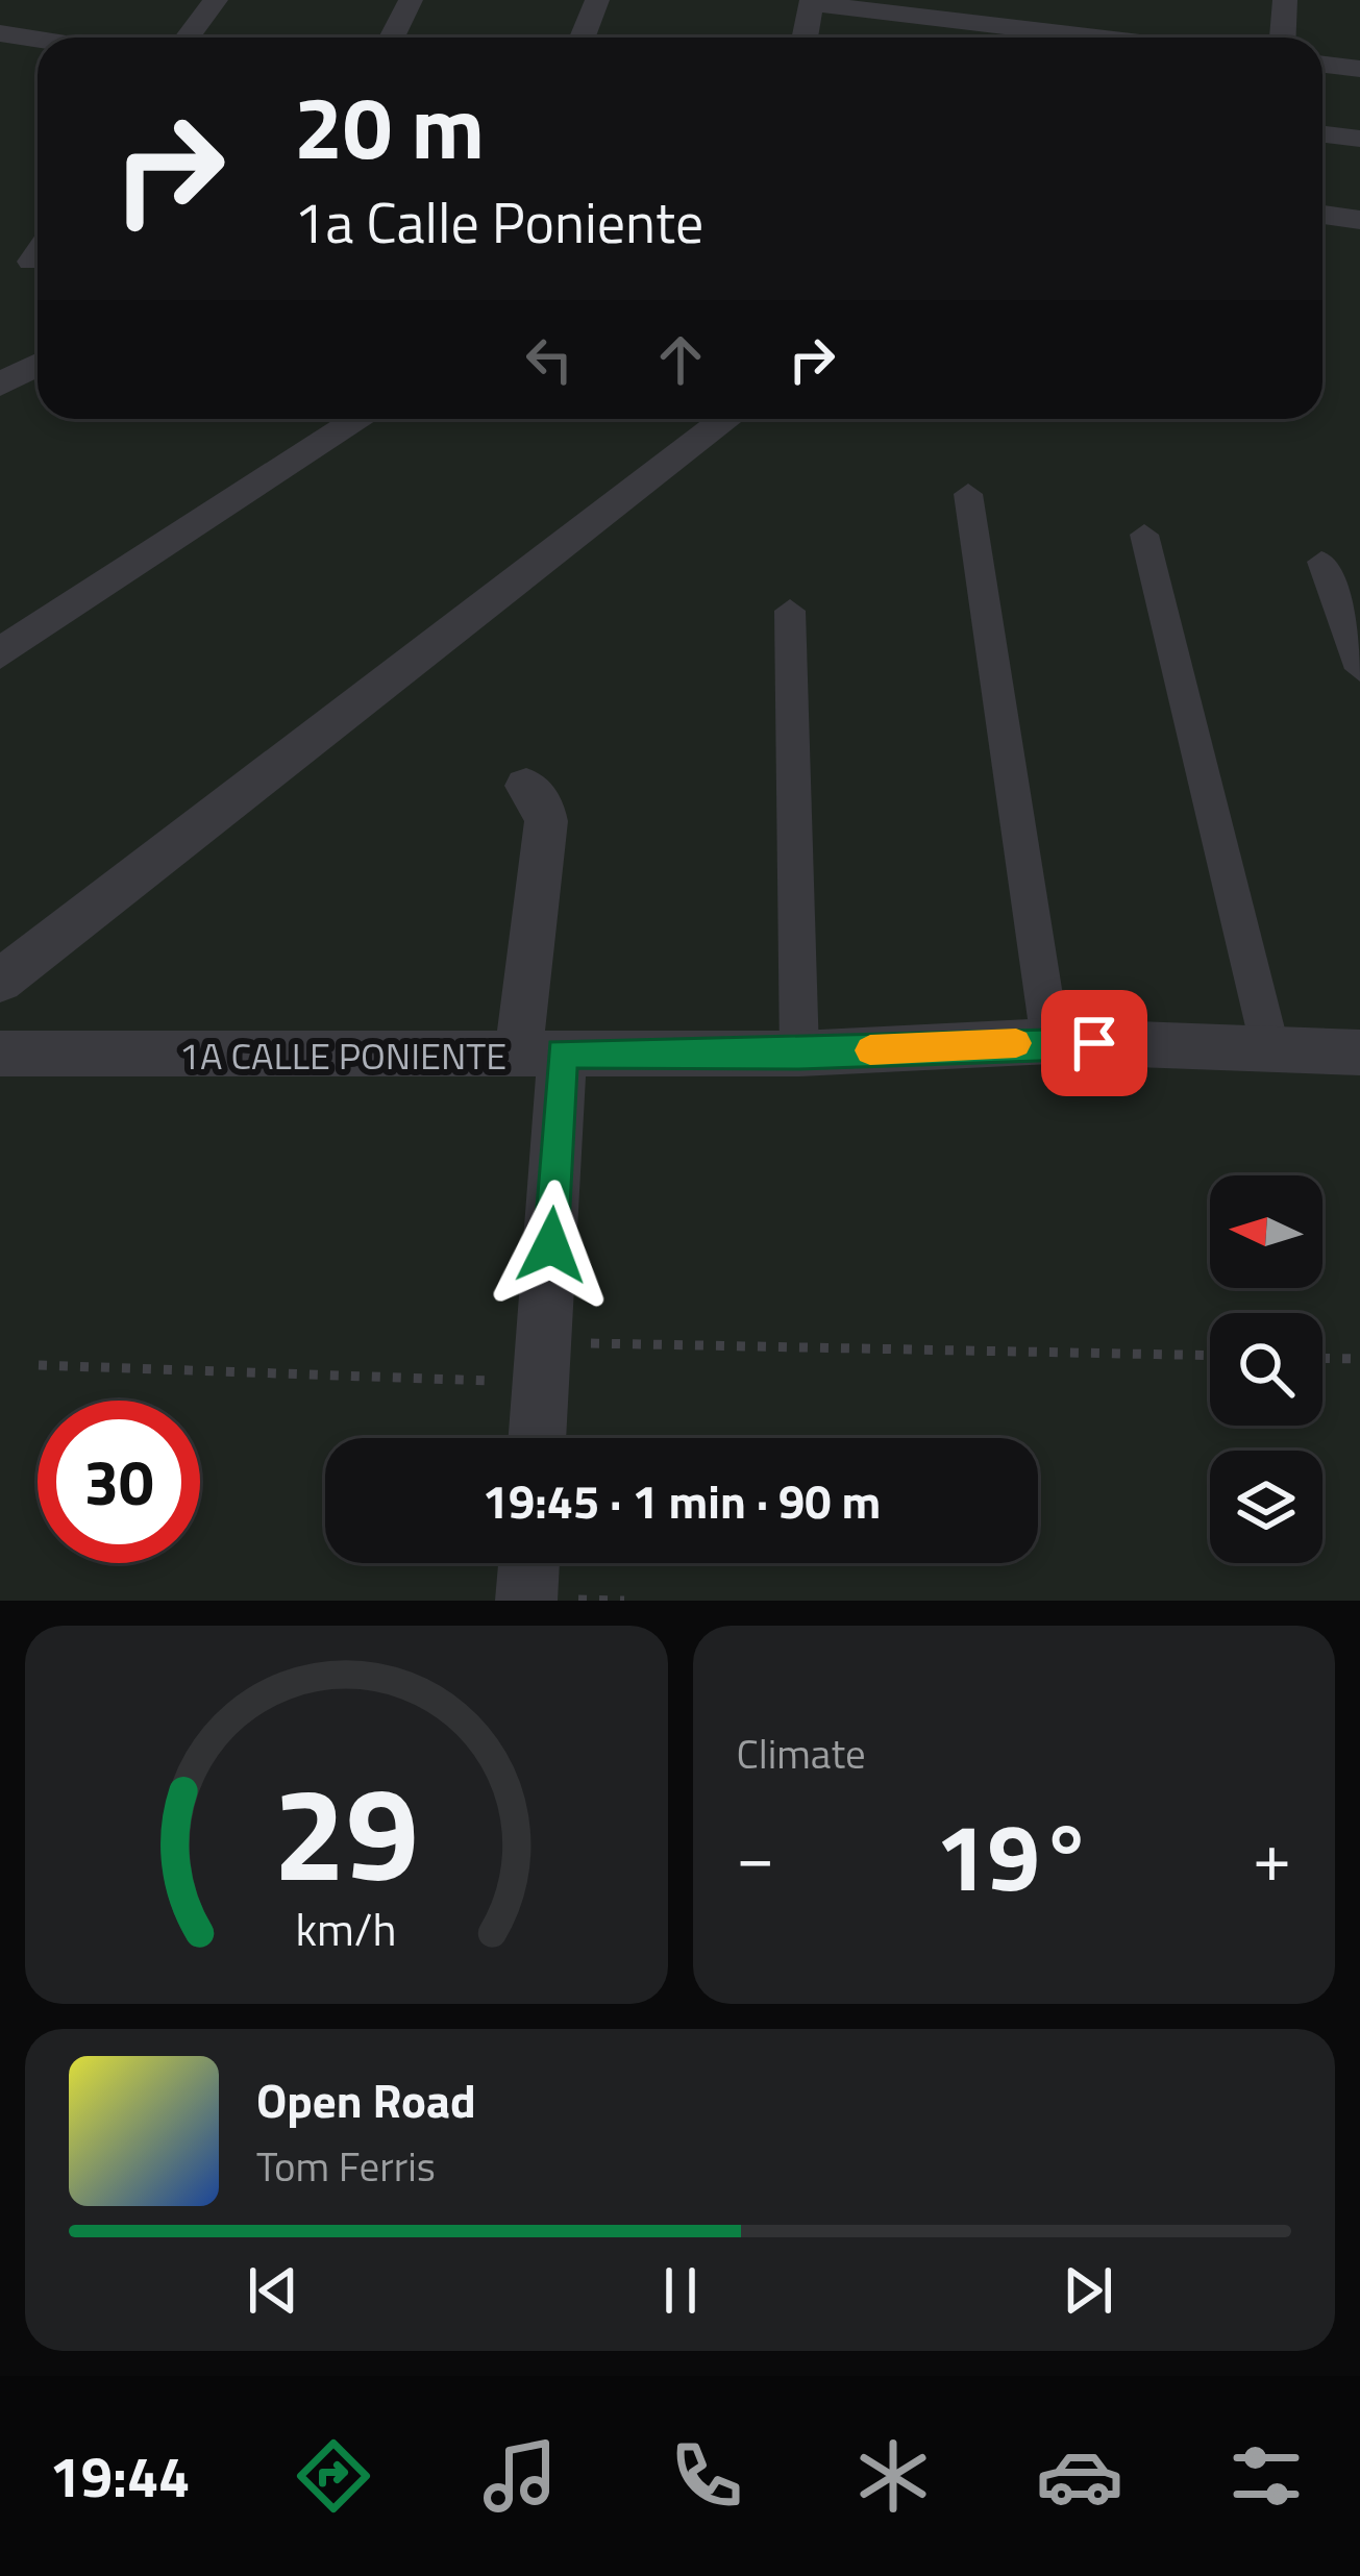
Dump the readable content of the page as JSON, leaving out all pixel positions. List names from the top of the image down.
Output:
{
  "streets": {
    "street": ["1A CALLE PONIENTE"]
  },
  "north": "left",
  "page": {
    "turn": ["20 m", "1a Calle Poniente"],
    "limit": "30",
    "trip": "19:45 · 1 min · 90 m",
    "tile": "Climate",
    "heat": ["−", "19°", "+"],
    "song": ["Open Road", "Tom Ferris"],
    "tabs": "19:44",
    "gauge": ["29", "km/h"]
  }
}
